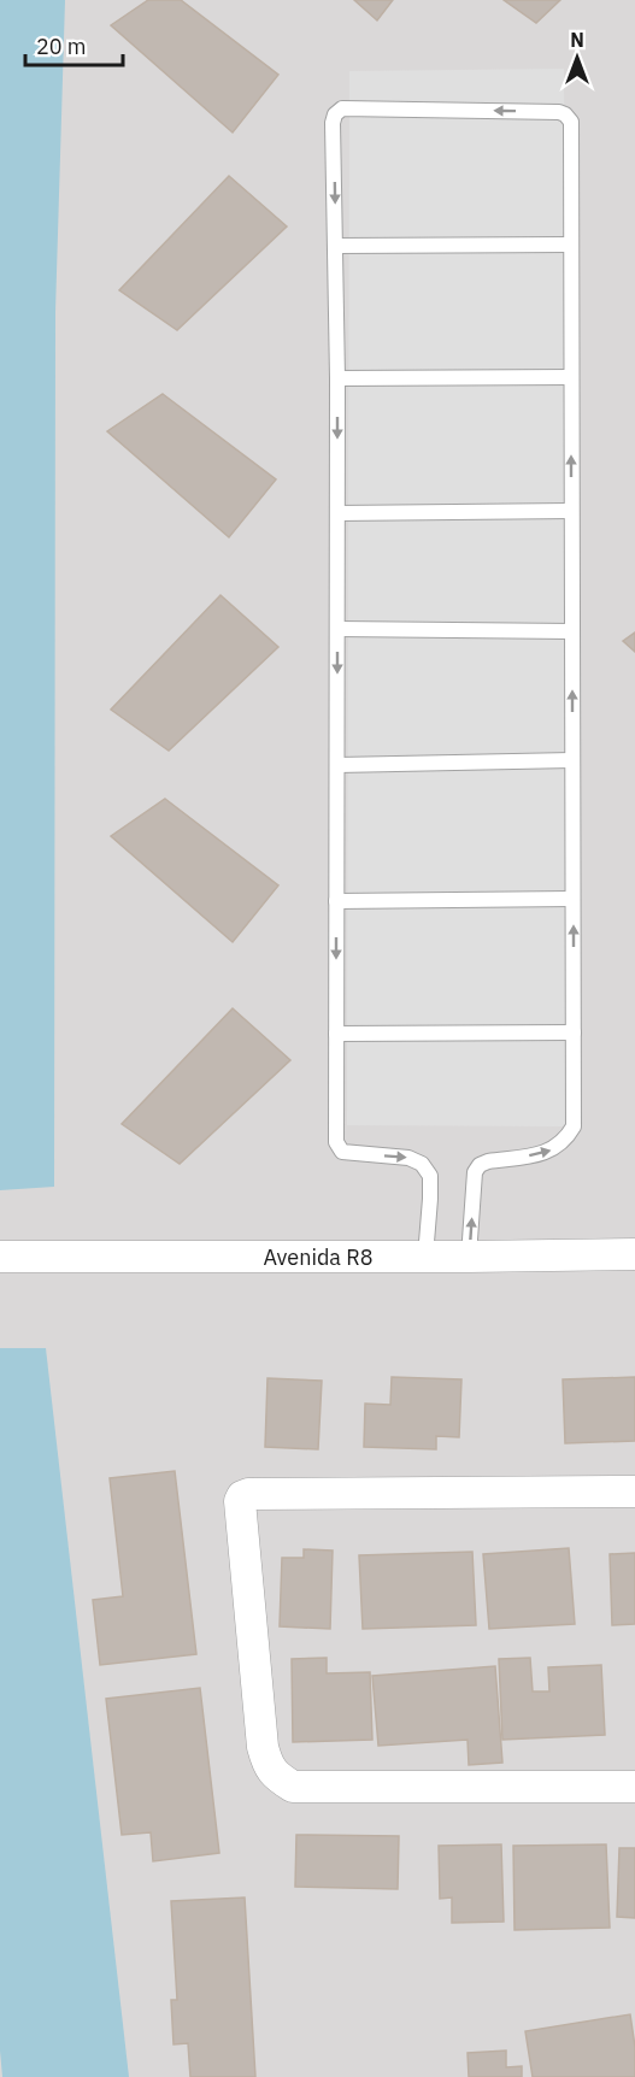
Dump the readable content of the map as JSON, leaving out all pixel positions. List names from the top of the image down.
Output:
{
  "streets": {
    "street": ["Avenida R8"]
  },
  "scale_bar": "20 m",
  "north": "top"
}
